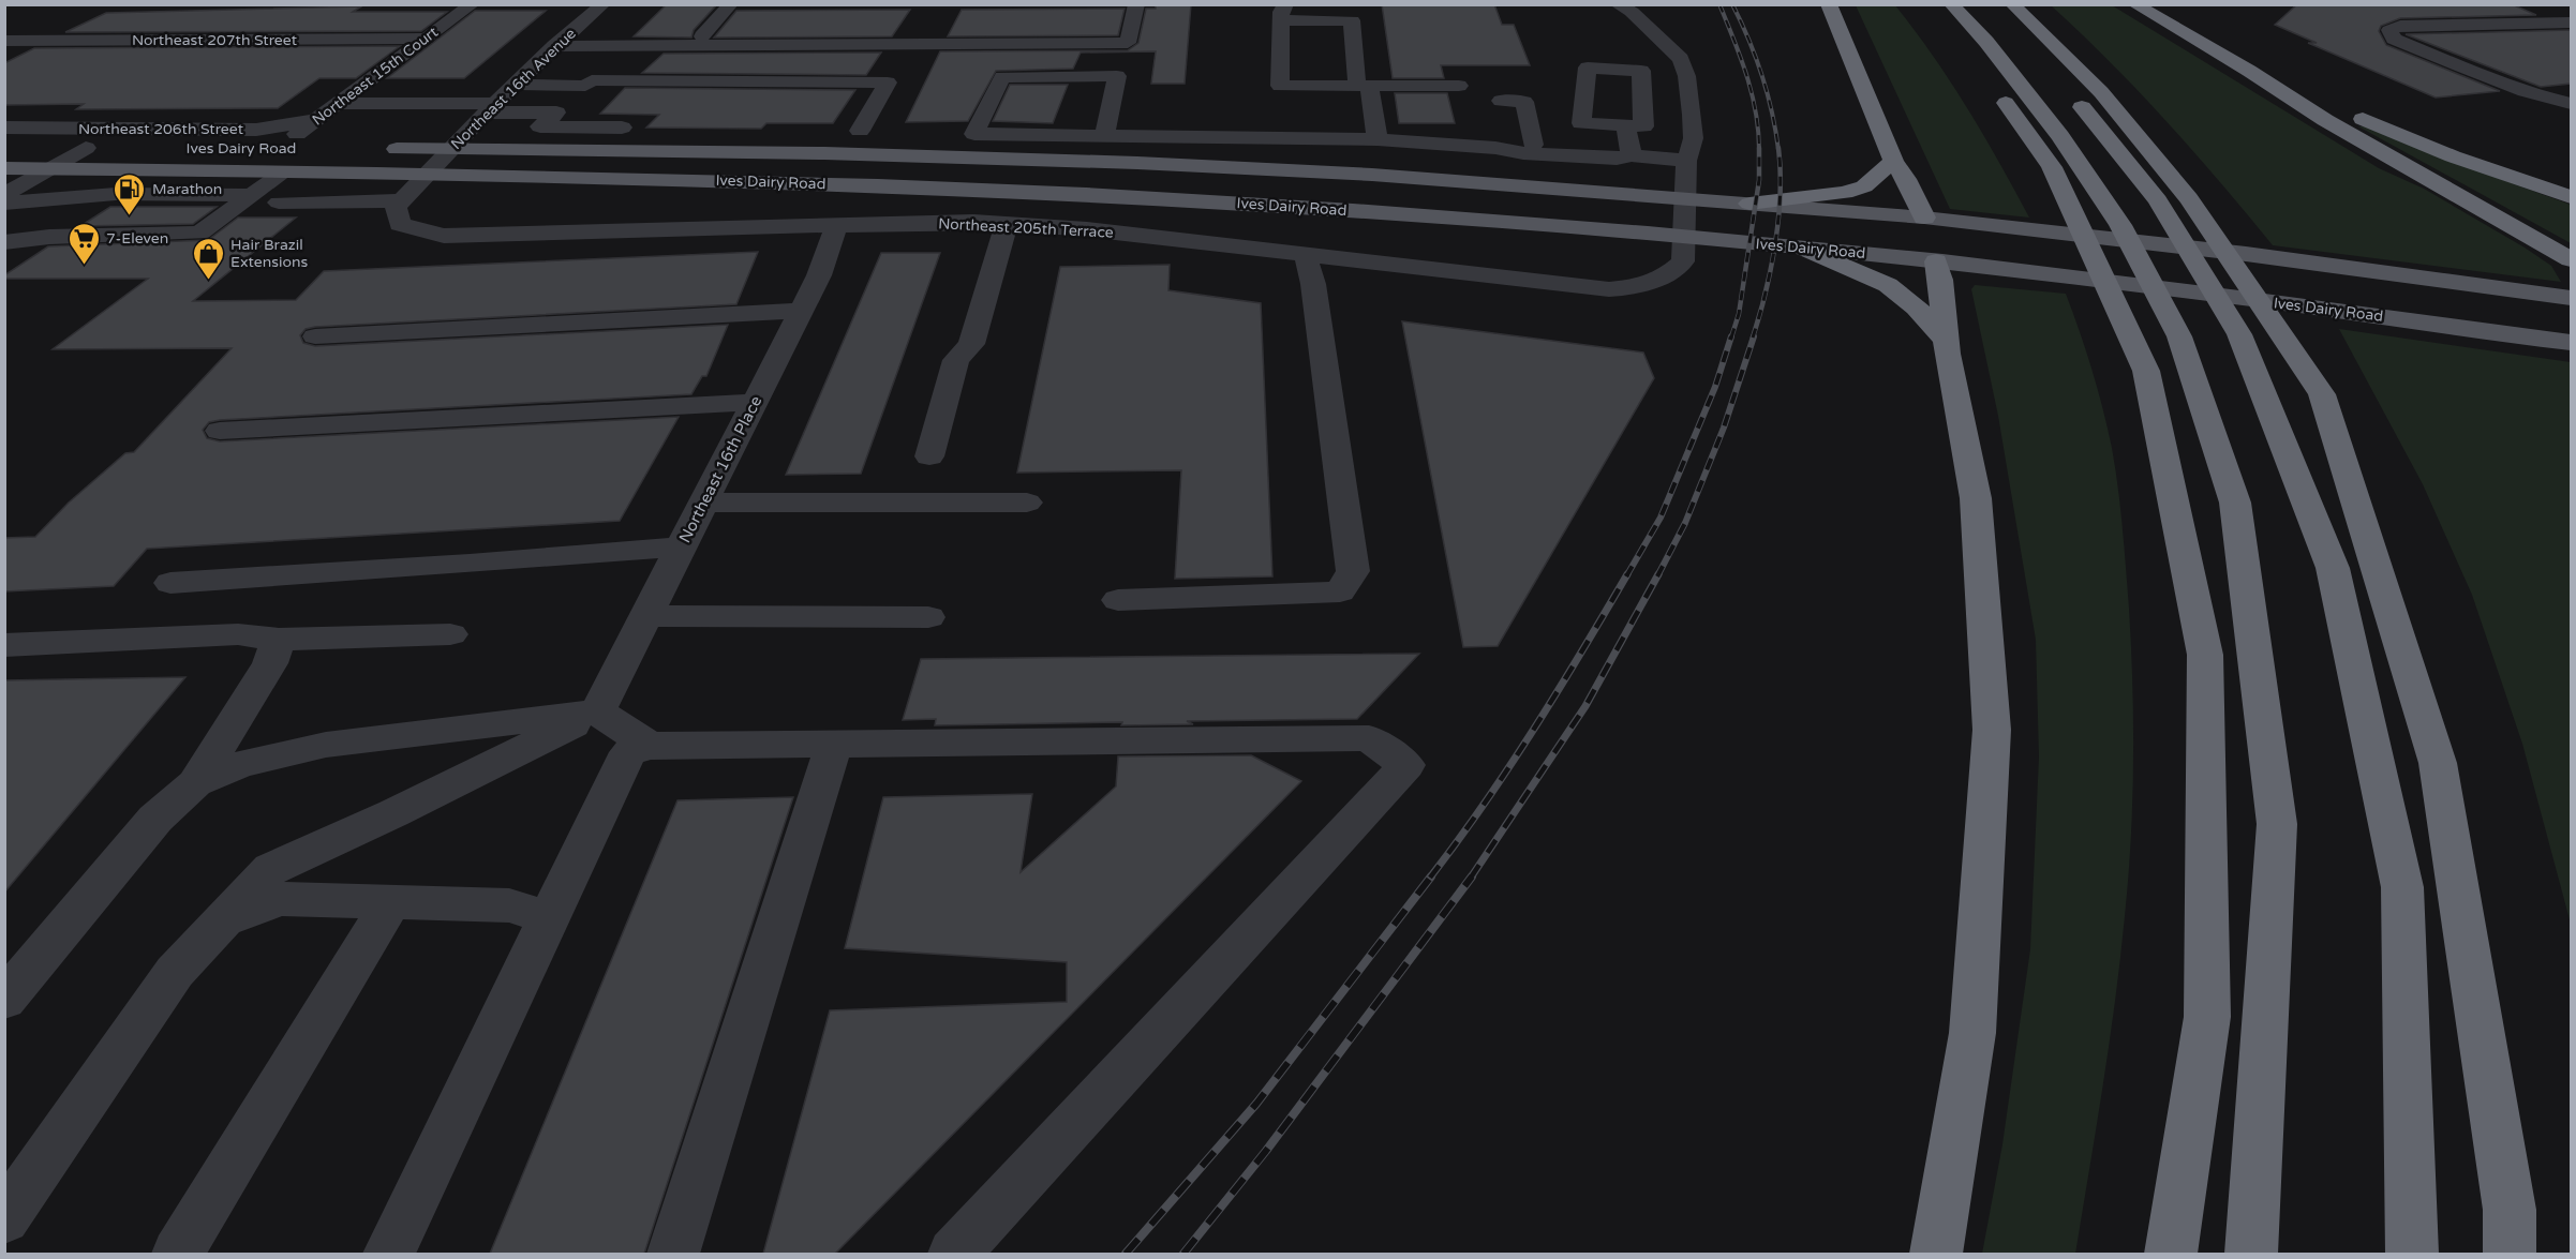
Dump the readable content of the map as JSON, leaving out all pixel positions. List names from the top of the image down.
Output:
{
  "streets": {
    "main road": ["Ives Dairy Road"],
    "street": [
      "Northeast 207th Street",
      "Northeast 15th Court",
      "Northeast 16th Avenue",
      "Northeast 206th Street",
      "Northeast 205th Terrace",
      "Northeast 16th Place"
    ]
  },
  "crossings": [
    ["Northeast 207th Street", "Northeast 15th Court"],
    ["Northeast 15th Court", "Northeast 206th Street"],
    ["Northeast 15th Court", "Ives Dairy Road"],
    ["Northeast 16th Avenue", "Ives Dairy Road"],
    ["Northeast 205th Terrace", "Northeast 16th Place"]
  ],
  "places": {
    "fuel station": ["Marathon"],
    "supermarket": ["7-Eleven"],
    "shop": ["Hair Brazil Extensions"]
  }
}
